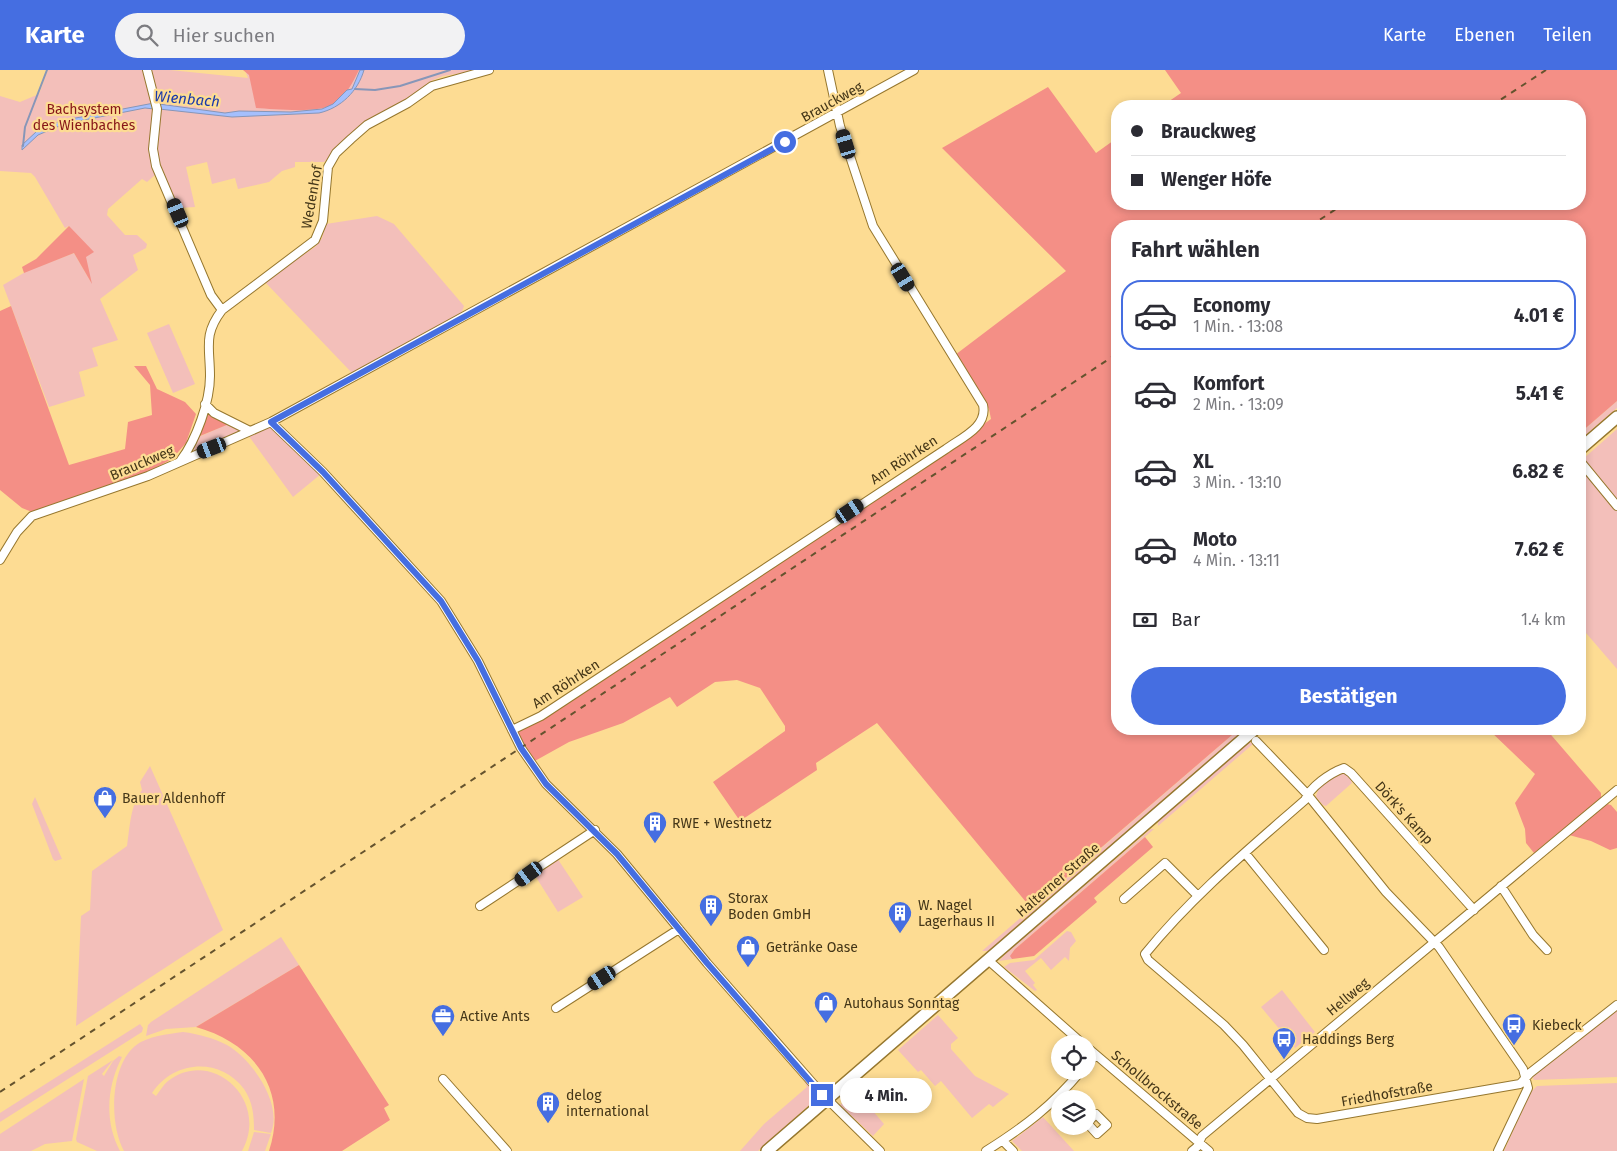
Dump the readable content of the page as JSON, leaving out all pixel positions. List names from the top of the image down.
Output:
{
  "streets": {
    "main road": ["Halterner Straße"],
    "street": [
      "Brauckweg",
      "Wedenhof",
      "Am Röhrken",
      "Dörk's Kamp",
      "Hellweg",
      "Schollbrockstraße",
      "Friedhofstraße"
    ]
  },
  "crossings": [
    ["Brauckweg", "Wedenhof"],
    ["Brauckweg", "Am Röhrken"],
    ["Dörk's Kamp", "Hellweg"],
    ["Hellweg", "Schollbrockstraße"],
    ["Hellweg", "Friedhofstraße"]
  ],
  "water": ["Wienbach"],
  "parks": ["Bachsystem des Wienbaches"],
  "places": {
    "shop": ["Bauer Aldenhoff", "Getränke Oase", "Autohaus Sonntag"],
    "building": [
      "RWE + Westnetz",
      "Storax Boden GmbH",
      "W. Nagel Lagerhaus II",
      "delog international"
    ],
    "office": ["Active Ants"],
    "bus stop": ["Kiebeck", "Haddings Berg"]
  },
  "page": {
    "header": "Karte",
    "search": "Hier suchen",
    "nav": ["Karte", "Ebenen", "Teilen"],
    "banner": ["Brauckweg", "Wenger Höfe"],
    "heading": "Fahrt wählen",
    "list": [
      {
        "name": "Economy",
        "note": "1 Min. · 13:08",
        "value": "4.01 €"
      },
      {
        "name": "Komfort",
        "note": "2 Min. · 13:09",
        "value": "5.41 €"
      },
      {
        "name": "XL",
        "note": "3 Min. · 13:10",
        "value": "6.82 €"
      },
      {
        "name": "Moto",
        "note": "4 Min. · 13:11",
        "value": "7.62 €"
      }
    ],
    "pay": ["Bar", "1.4 km"],
    "buttons": "Bestätigen",
    "bubble": "4 Min."
  }
}
